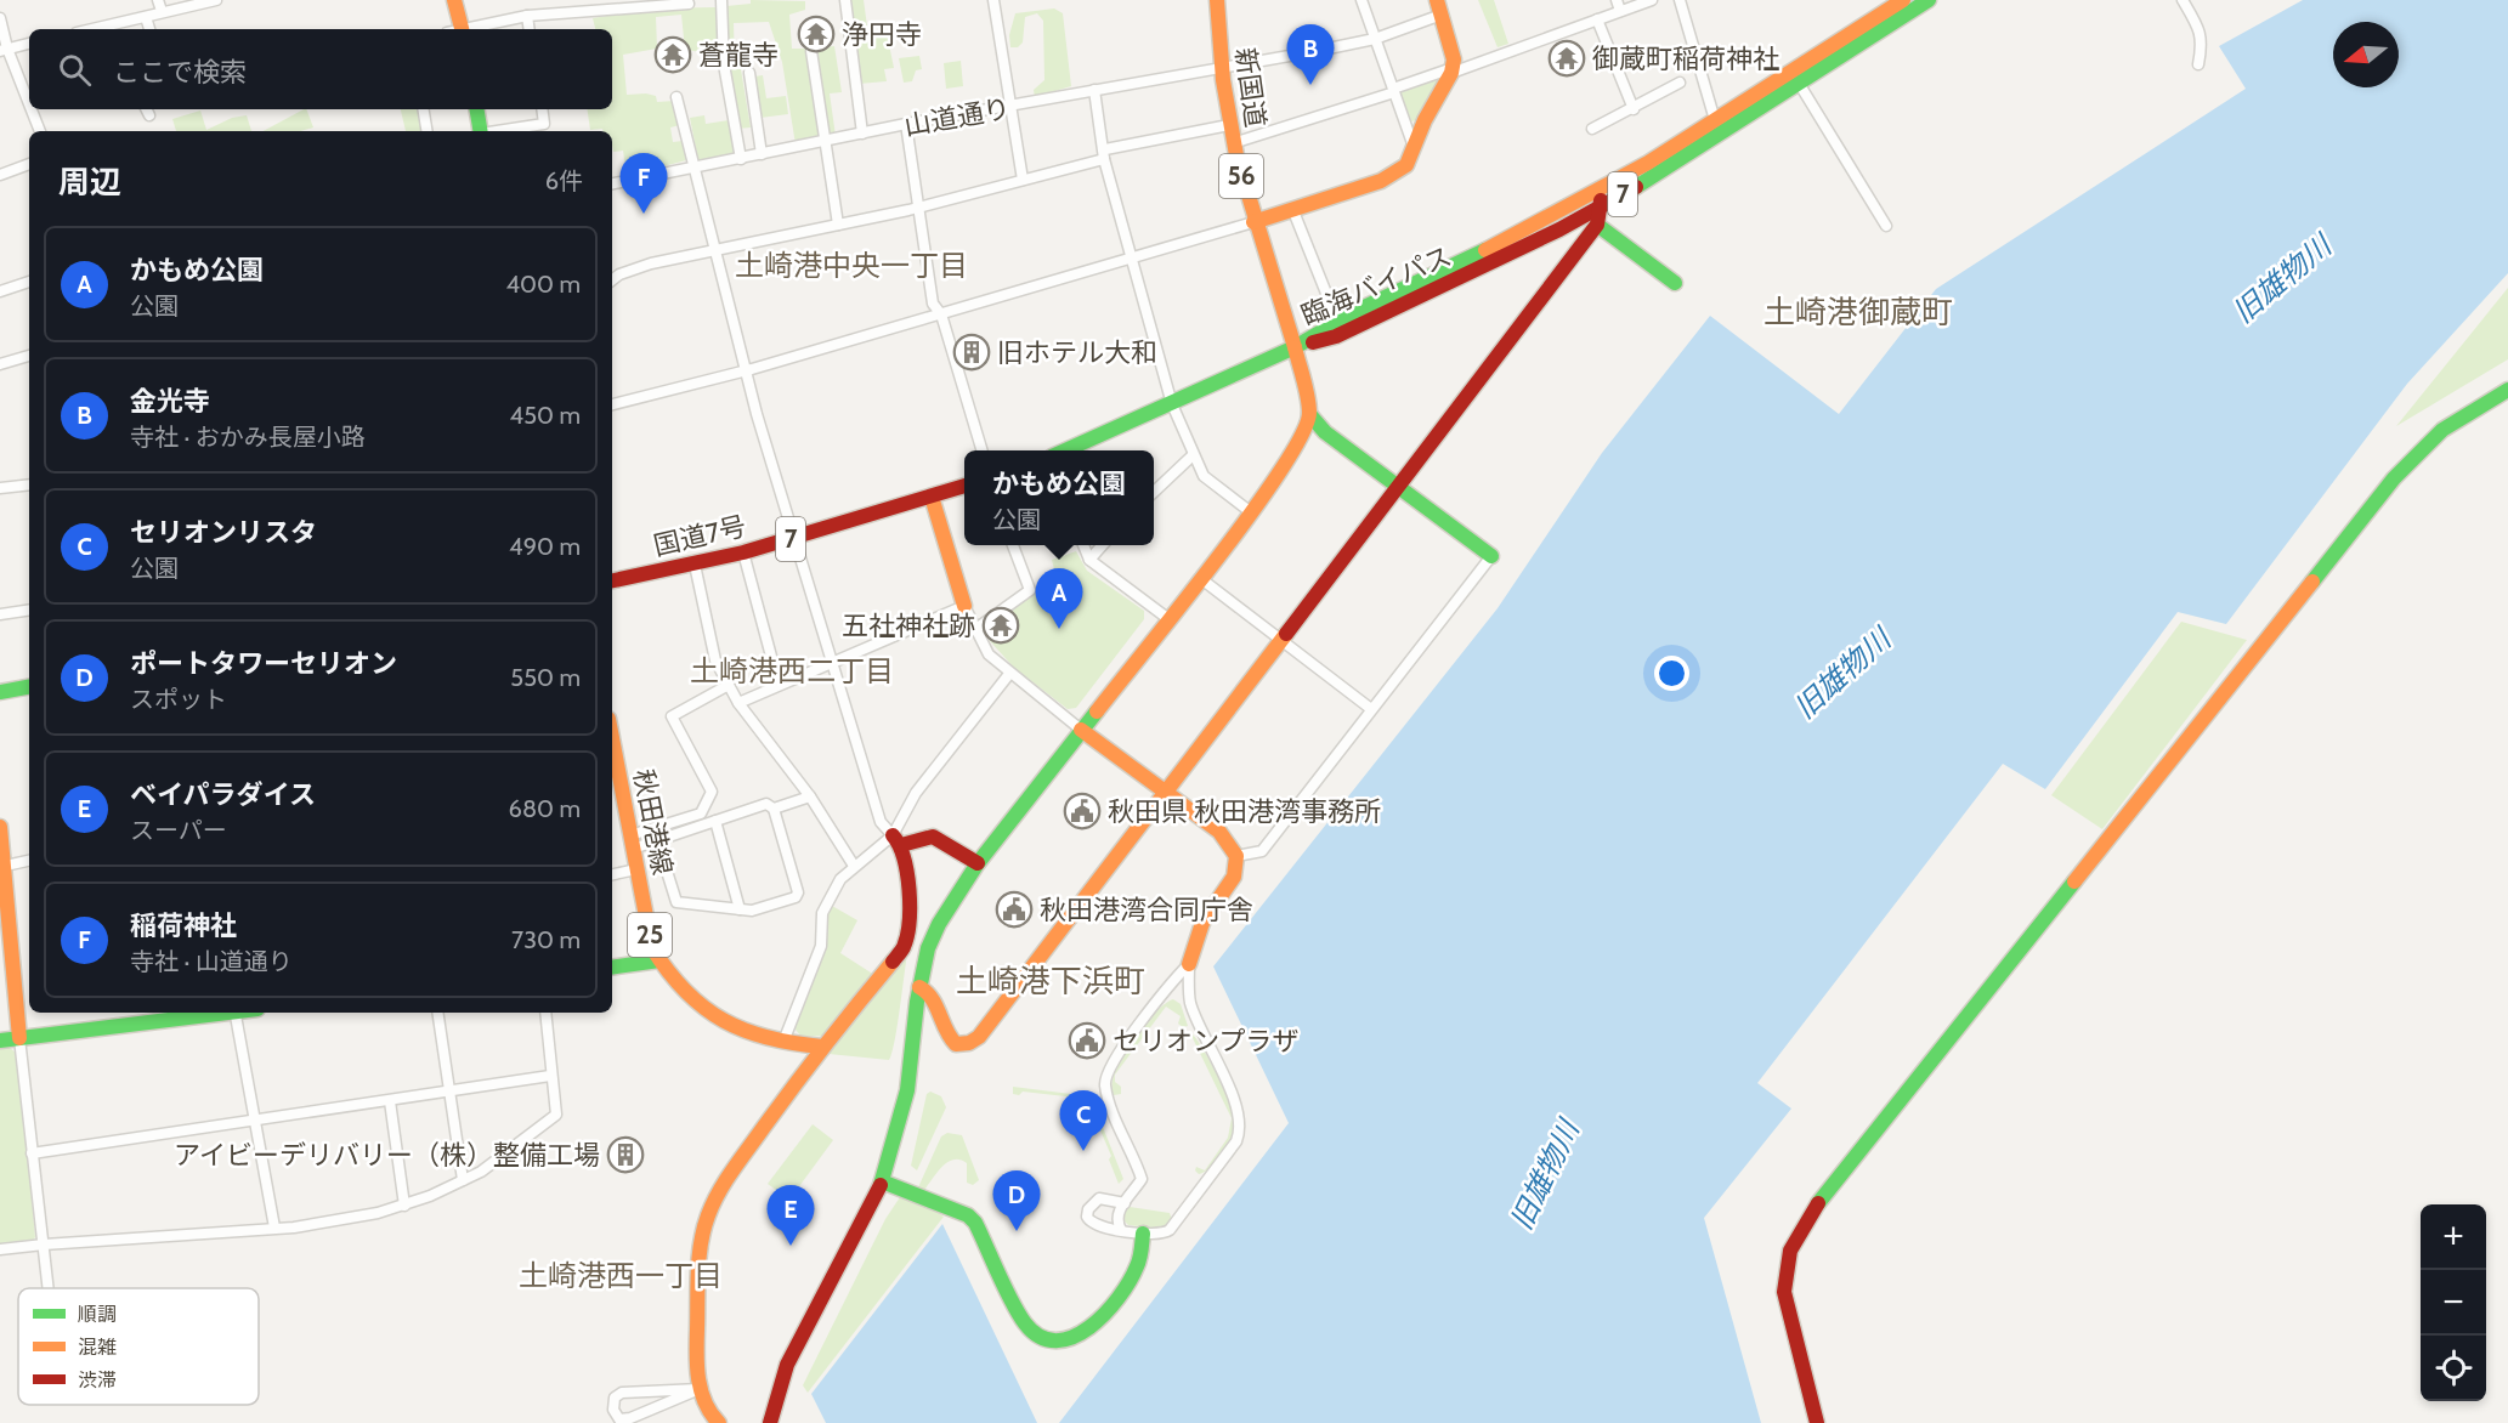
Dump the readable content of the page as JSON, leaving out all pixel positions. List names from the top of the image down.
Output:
{
  "streets": {
    "main road": [
      "新国道",
      "56",
      "7",
      "臨海バイパス",
      "国道7号",
      "秋田港線",
      "25"
    ],
    "street": ["山道通り"]
  },
  "crossings": [
    ["新国道", "山道通り"],
    ["新国道", "7"],
    ["新国道", "臨海バイパス"],
    ["7", "臨海バイパス"]
  ],
  "districts": [
    "土崎港中央一丁目",
    "土崎港御蔵町",
    "土崎港西二丁目",
    "土崎港下浜町",
    "土崎港西一丁目"
  ],
  "water": ["旧雄物川"],
  "places": {
    "temple": [
      "浄円寺",
      "蒼龍寺",
      "御蔵町稲荷神社",
      "五社神社跡"
    ],
    "building": ["旧ホテル大和", "アイビーデリバリー（株）整備工場"],
    "public building": ["秋田県 秋田港湾事務所", "秋田港湾合同庁舎", "セリオンプラザ"]
  },
  "legend": ["順調", "混雑", "渋滞"],
  "north": "left",
  "page": {
    "pins": [
      "B",
      "F",
      "A",
      "C",
      "D",
      "E"
    ],
    "search": "ここで検索",
    "heading": ["周辺", "6件"],
    "list": [
      {
        "mark": "A",
        "name": "かもめ公園",
        "note": "公園",
        "value": "400 m"
      },
      {
        "mark": "B",
        "name": "金光寺",
        "note": "寺社 · おかみ長屋小路",
        "value": "450 m"
      },
      {
        "mark": "C",
        "name": "セリオンリスタ",
        "note": "公園",
        "value": "490 m"
      },
      {
        "mark": "D",
        "name": "ポートタワーセリオン",
        "note": "スポット",
        "value": "550 m"
      },
      {
        "mark": "E",
        "name": "ベイパラダイス",
        "note": "スーパー",
        "value": "680 m"
      },
      {
        "mark": "F",
        "name": "稲荷神社",
        "note": "寺社 · 山道通り",
        "value": "730 m"
      }
    ],
    "popup": ["かもめ公園", "公園"],
    "map_buttons": ["+", "−"]
  }
}
